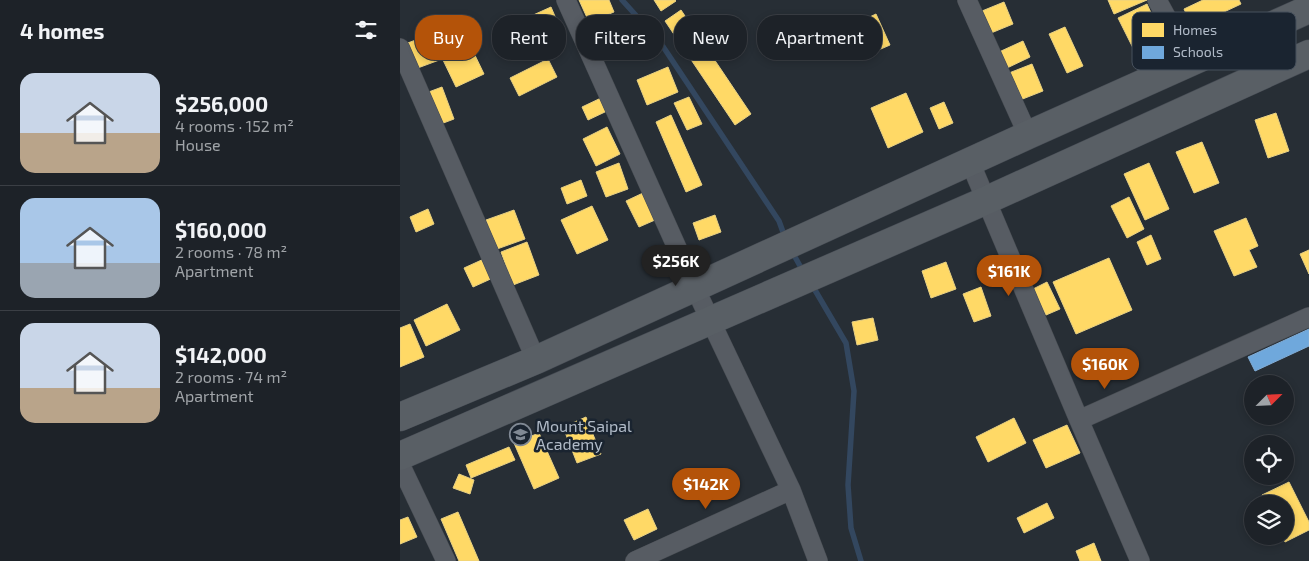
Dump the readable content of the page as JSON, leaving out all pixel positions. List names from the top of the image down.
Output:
{
  "places": {
    "school or university": ["Mount Saipal Academy"]
  },
  "legend": ["Homes", "Schools"],
  "north": "top right",
  "page": {
    "heading": "4 homes",
    "chip": [
      "Buy",
      "Rent",
      "Filters",
      "New",
      "Apartment"
    ],
    "list": [
      {
        "name": "$256,000",
        "note": "4 rooms · 152 m² · House"
      },
      {
        "name": "$160,000",
        "note": "2 rooms · 78 m² · Apartment"
      },
      {
        "name": "$142,000",
        "note": "2 rooms · 74 m² · Apartment"
      }
    ],
    "price": [
      "$256K",
      "$161K",
      "$160K",
      "$142K"
    ]
  }
}
